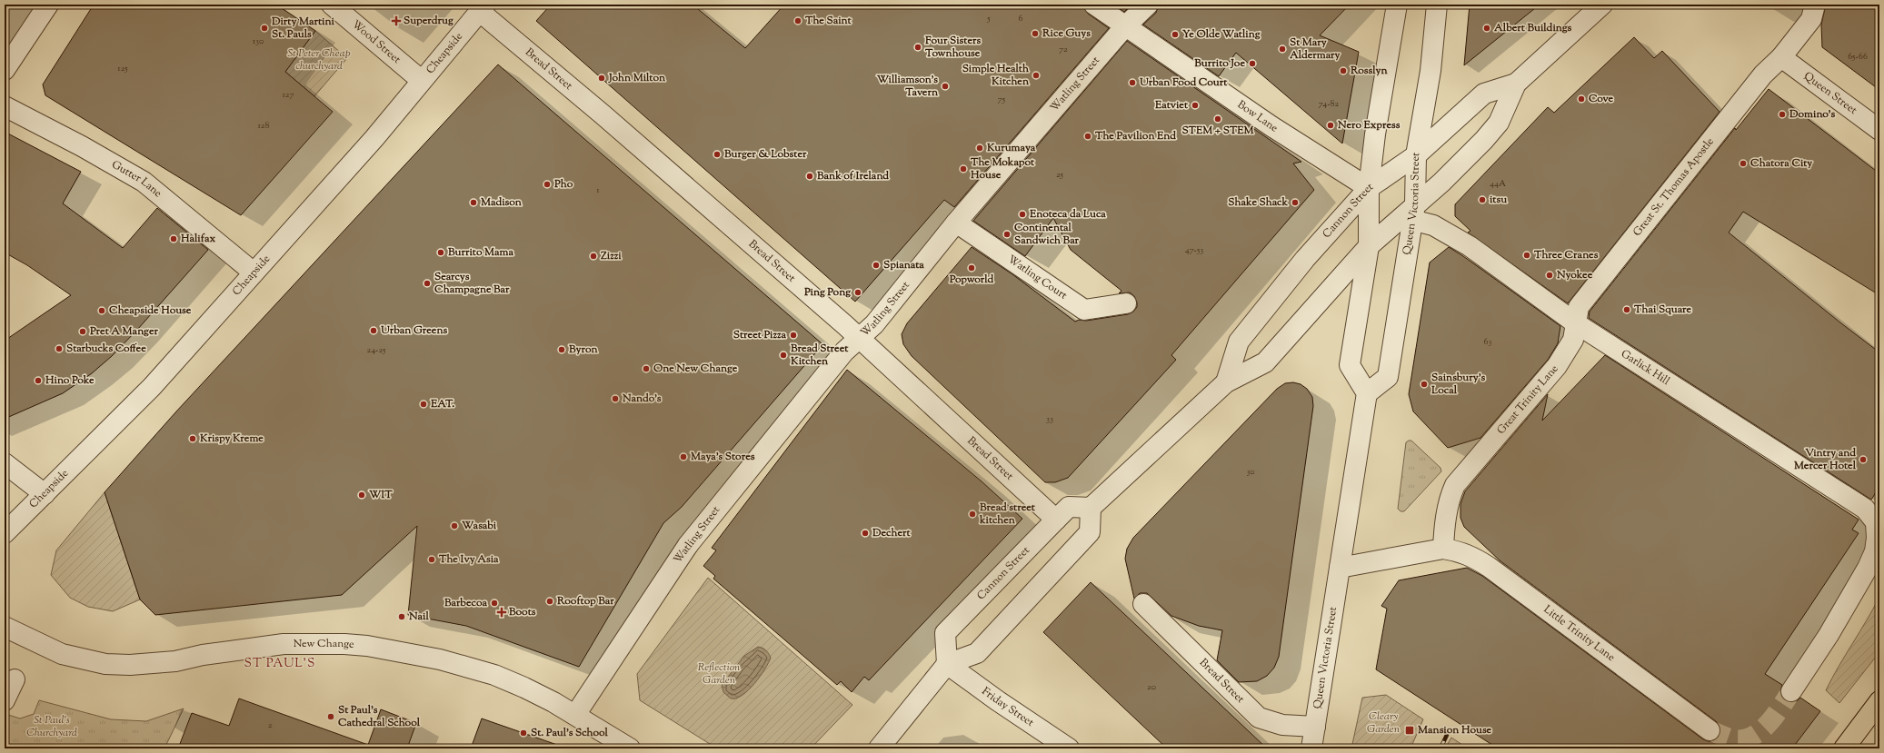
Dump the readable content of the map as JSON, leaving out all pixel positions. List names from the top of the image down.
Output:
{
  "streets": {
    "street": [
      "Wood Street",
      "Cheapside",
      "Bread Street",
      "Watling Street",
      "Queen Street",
      "Bow Lane",
      "Gutter Lane",
      "Great St. Thomas Apostle",
      "Queen Victoria Street",
      "Cannon Street",
      "Watling Court",
      "Garlick Hill",
      "Great Trinity Lane",
      "Little Trinity Lane",
      "New Change",
      "Friday Street"
    ]
  },
  "crossings": [
    ["Wood Street", "Cheapside"],
    ["Cheapside", "Bread Street"],
    ["Cheapside", "Gutter Lane"],
    ["Bread Street", "Watling Street"],
    ["Bread Street", "Queen Victoria Street"],
    ["Bread Street", "Cannon Street"],
    ["Watling Street", "Bow Lane"],
    ["Watling Street", "Watling Court"],
    ["Watling Street", "New Change"],
    ["Queen Street", "Great St. Thomas Apostle"],
    ["Bow Lane", "Cannon Street"],
    ["Great St. Thomas Apostle", "Garlick Hill"],
    ["Great St. Thomas Apostle", "Great Trinity Lane"],
    ["Queen Victoria Street", "Cannon Street"],
    ["Queen Victoria Street", "Garlick Hill"],
    ["Cannon Street", "Garlick Hill"],
    ["Cannon Street", "Friday Street"],
    ["Garlick Hill", "Great Trinity Lane"],
    ["Great Trinity Lane", "Little Trinity Lane"]
  ],
  "districts": ["ST PAUL'S"],
  "parks": [
    "St Peter Cheap churchyard",
    "Reflection Garden",
    "Cleary Garden",
    "St Paul's Churchyard"
  ],
  "places": {
    "health": ["Superdrug", "Boots"],
    "other": [
      "The Saint",
      "Dirty Martini St. Pauls",
      "Albert Buildings",
      "Rice Guys",
      "Ye Olde Watling",
      "Four Sisters Townhouse",
      "St Mary Aldermary",
      "Burrito Joe",
      "Rosslyn",
      "Simple Health Kitchen",
      "John Milton",
      "Urban Food Court",
      "Williamson's Tavern",
      "Cove",
      "Eatviet",
      "Domino's",
      "STEM + STEM",
      "Nero Express",
      "The Pavilion End",
      "Kurumaya",
      "Burger & Lobster",
      "Chatora City",
      "The Mokapot House",
      "Bank of Ireland",
      "Pho",
      "itsu",
      "Madison",
      "Shake Shack",
      "Enoteca da Luca",
      "Continental Sandwich Bar",
      "Halifax",
      "Burrito Mama",
      "Three Cranes",
      "Zizzi",
      "Spianata",
      "Popworld",
      "Nyokee",
      "Searcys Champagne Bar",
      "Ping Pong",
      "Thai Square",
      "Cheapside House",
      "Urban Greens",
      "Pret A Manger",
      "Street Pizza",
      "Starbucks Coffee",
      "Byron",
      "Bread Street Kitchen",
      "One New Change",
      "Hino Poke",
      "Sainsbury's Local",
      "Nando's",
      "EAT.",
      "Krispy Kreme",
      "Maya's Stores",
      "Vintry and Mercer Hotel",
      "WIT",
      "Bread street kitchen",
      "Wasabi",
      "Dechert",
      "The Ivy Asia",
      "Rooftop Bar",
      "Barbecoa",
      "Nail",
      "St Paul's Cathedral School",
      "St. Paul's School"
    ],
    "transit": ["Mansion House"]
  },
  "house_numbers": [
    "5",
    "6",
    "130",
    "72",
    "65-66",
    "125",
    "127",
    "75",
    "74-82",
    "128",
    "25",
    "44A",
    "1",
    "47-53",
    "63",
    "24-25",
    "33",
    "30",
    "20",
    "2"
  ]
}
